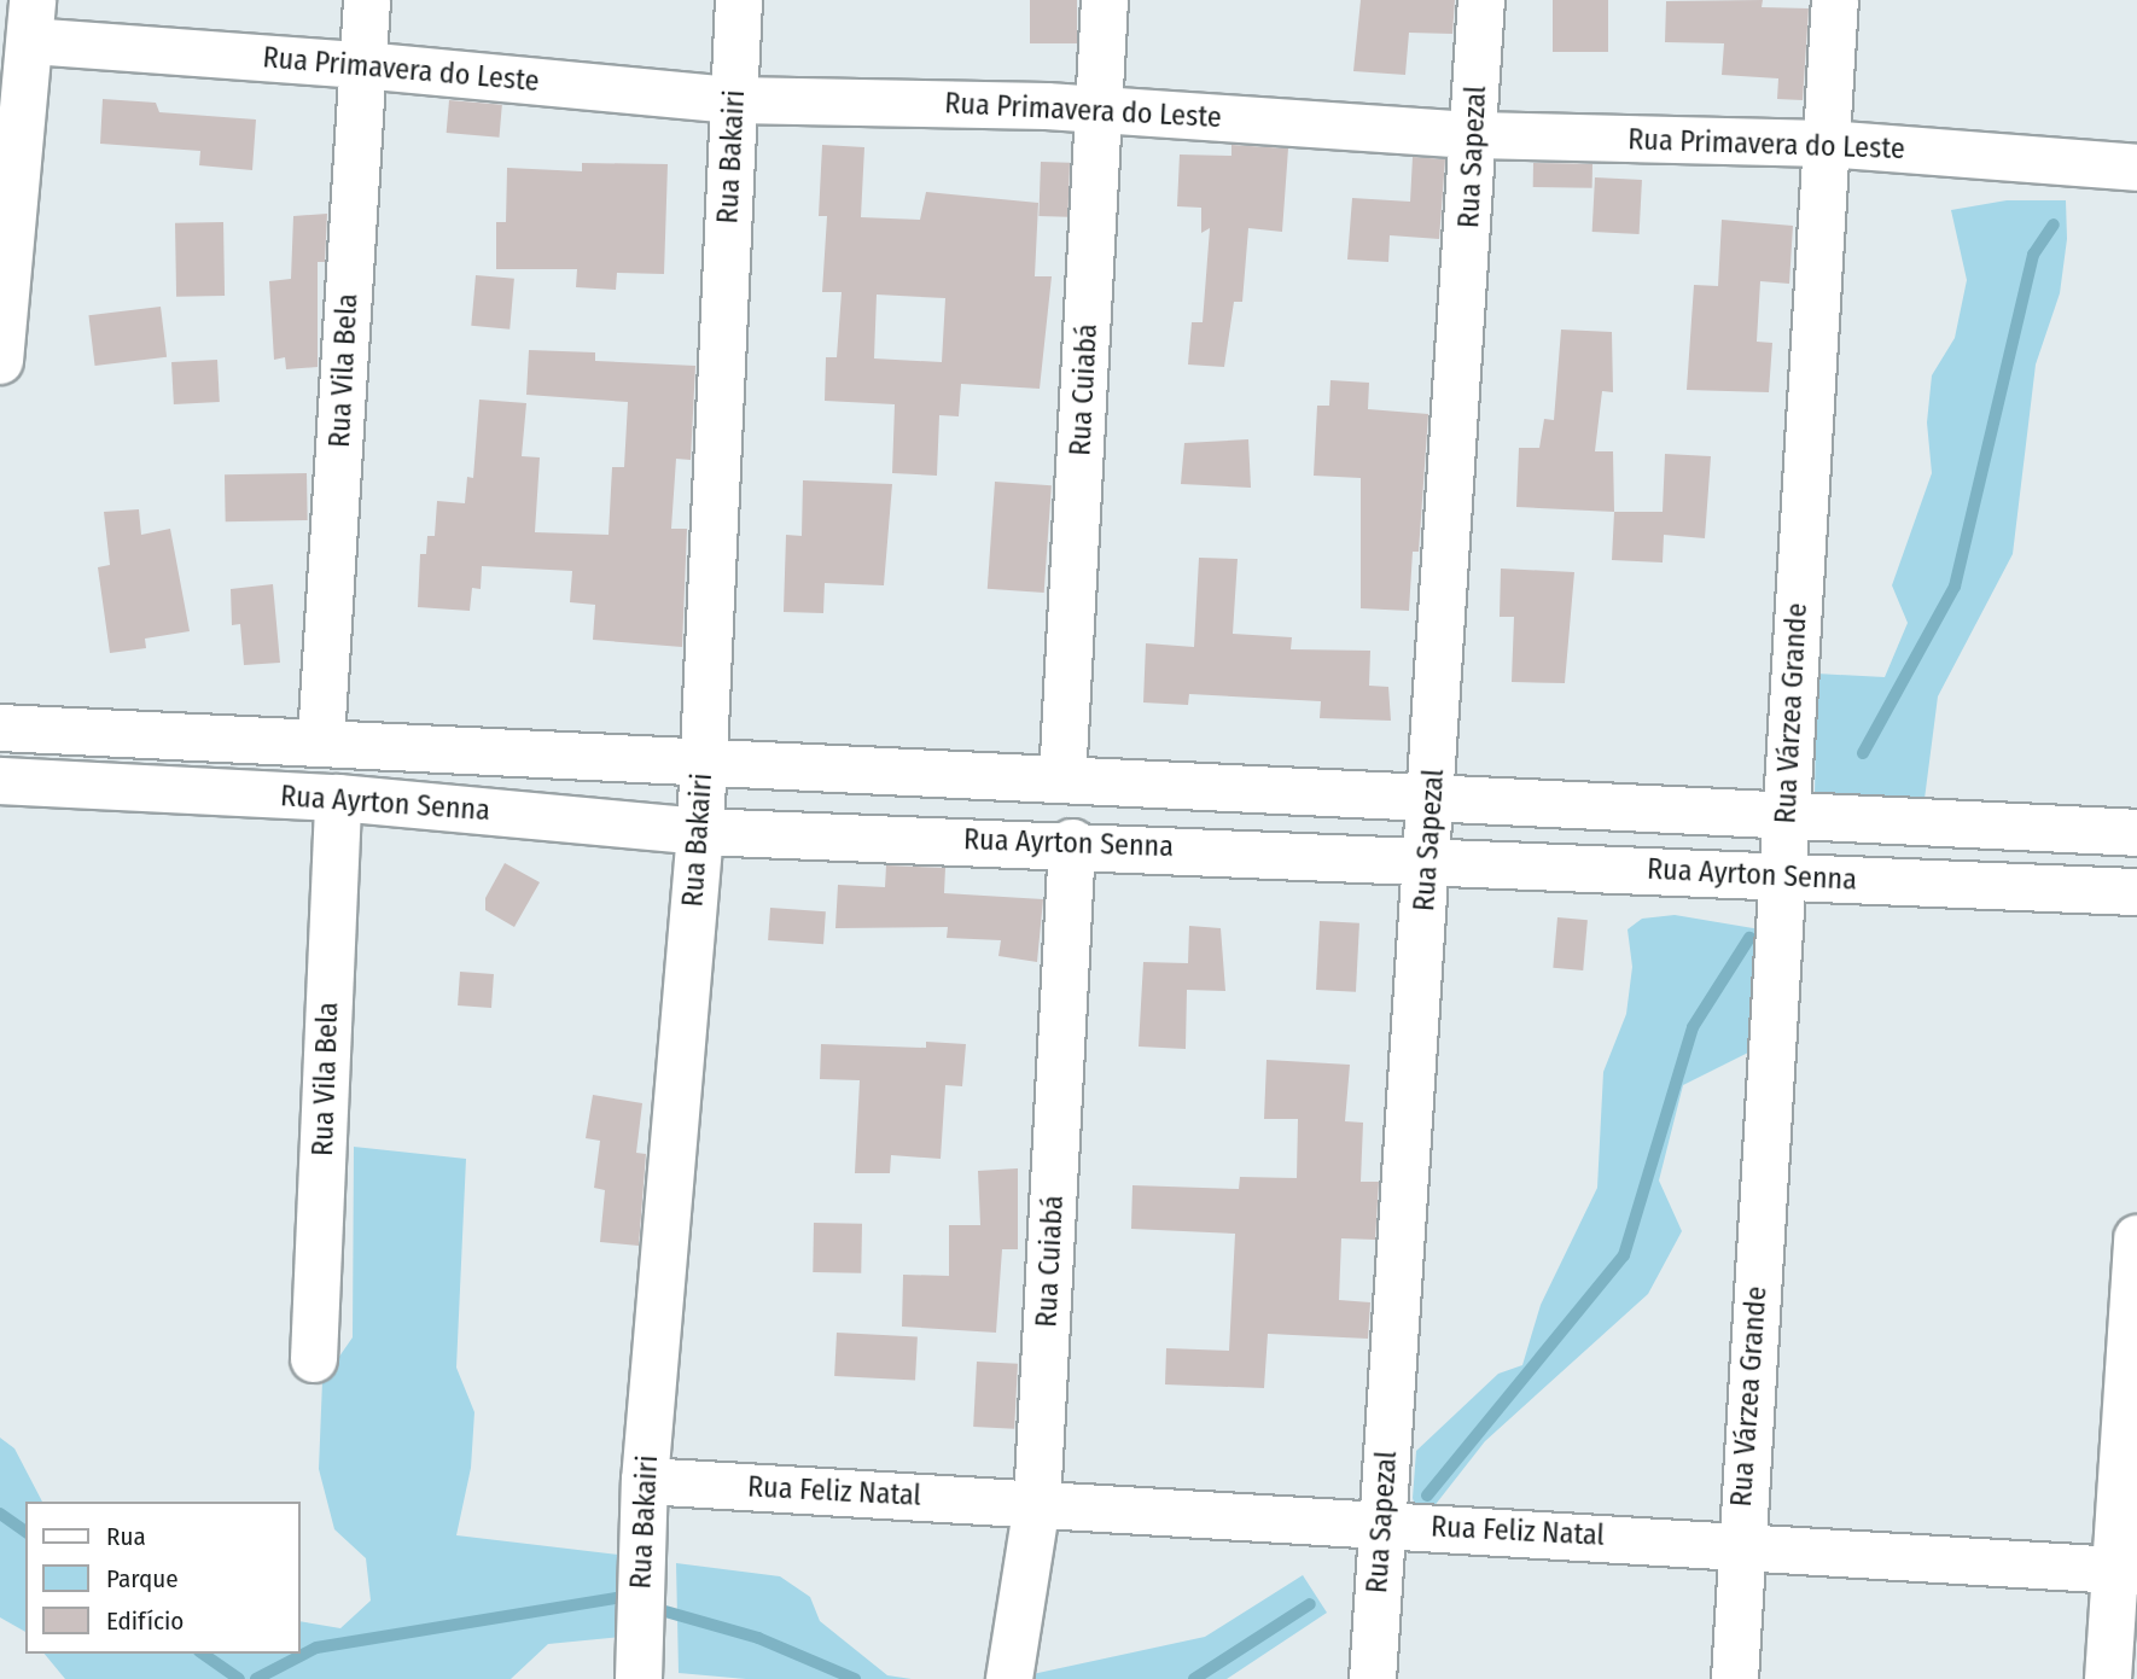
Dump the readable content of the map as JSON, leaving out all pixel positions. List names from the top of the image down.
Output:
{
  "streets": {
    "street": [
      "Rua Primavera do Leste",
      "Rua Bakairi",
      "Rua Sapezal",
      "Rua Vila Bela",
      "Rua Cuiabá",
      "Rua Várzea Grande",
      "Rua Ayrton Senna",
      "Rua Feliz Natal"
    ]
  },
  "crossings": [
    ["Rua Primavera do Leste", "Rua Bakairi"],
    ["Rua Primavera do Leste", "Rua Sapezal"],
    ["Rua Primavera do Leste", "Rua Vila Bela"],
    ["Rua Primavera do Leste", "Rua Cuiabá"],
    ["Rua Primavera do Leste", "Rua Várzea Grande"],
    ["Rua Bakairi", "Rua Ayrton Senna"],
    ["Rua Bakairi", "Rua Feliz Natal"],
    ["Rua Sapezal", "Rua Ayrton Senna"],
    ["Rua Sapezal", "Rua Feliz Natal"],
    ["Rua Vila Bela", "Rua Ayrton Senna"],
    ["Rua Cuiabá", "Rua Ayrton Senna"],
    ["Rua Cuiabá", "Rua Feliz Natal"],
    ["Rua Várzea Grande", "Rua Ayrton Senna"],
    ["Rua Várzea Grande", "Rua Feliz Natal"]
  ],
  "legend": ["Rua", "Parque", "Edifício"]
}
